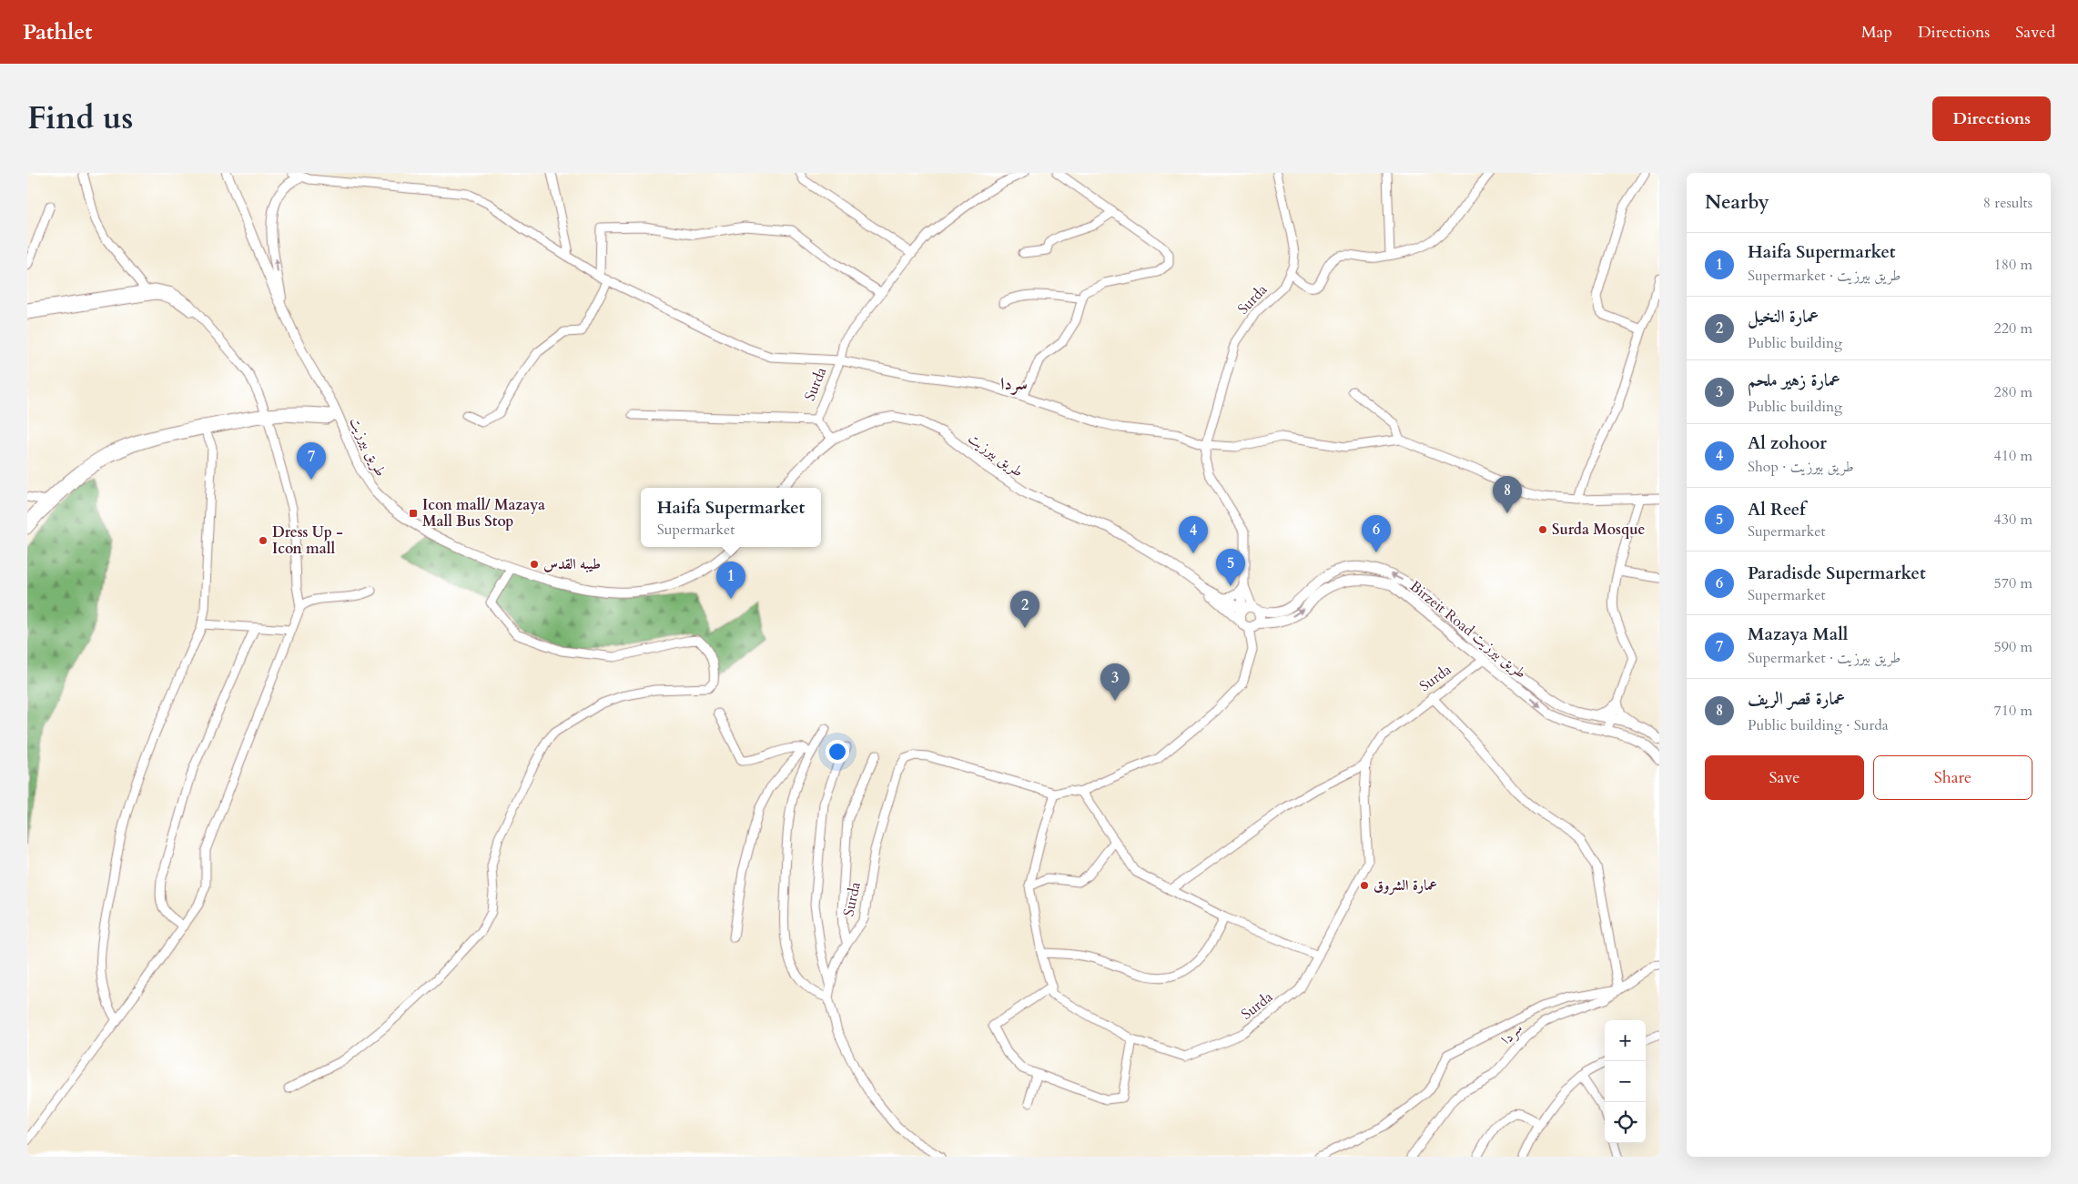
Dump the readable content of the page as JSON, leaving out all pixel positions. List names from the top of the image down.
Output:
{
  "streets": {
    "main road": ["طريق بيرزيت", "Birzeit Road طريق بيرزيت"],
    "street": ["Surda", "سردا"]
  },
  "crossings": [
    ["Surda", "طريق بيرزيت"],
    ["Surda", "Birzeit Road طريق بيرزيت"]
  ],
  "districts": ["سردا"],
  "places": {
    "transit": ["Icon mall/ Mazaya Mall Bus Stop"],
    "other": [
      "Surda Mosque",
      "Dress Up - Icon mall",
      "طيبه القدس",
      "عمارة الشروق"
    ]
  },
  "page": {
    "header": "Pathlet",
    "nav": ["Map", "Directions", "Saved"],
    "title": "Find us",
    "buttons": [
      "Directions",
      ["Save", "Share"]
    ],
    "heading": ["Nearby", "8 results"],
    "list": [
      {
        "mark": "1",
        "name": "Haifa Supermarket",
        "note": "Supermarket · طريق بيرزيت",
        "value": "180 m"
      },
      {
        "mark": "2",
        "name": "عمارة النخيل",
        "note": "Public building",
        "value": "220 m"
      },
      {
        "mark": "3",
        "name": "عمارة زهير ملحم",
        "note": "Public building",
        "value": "280 m"
      },
      {
        "mark": "4",
        "name": "Al zohoor",
        "note": "Shop · طريق بيرزيت",
        "value": "410 m"
      },
      {
        "mark": "5",
        "name": "Al Reef",
        "note": "Supermarket",
        "value": "430 m"
      },
      {
        "mark": "6",
        "name": "Paradisde Supermarket",
        "note": "Supermarket",
        "value": "570 m"
      },
      {
        "mark": "7",
        "name": "Mazaya Mall",
        "note": "Supermarket · طريق بيرزيت",
        "value": "590 m"
      },
      {
        "mark": "8",
        "name": "عمارة قصر الريف",
        "note": "Public building · Surda",
        "value": "710 m"
      }
    ],
    "pins": [
      "7",
      "8",
      "6",
      "4",
      "5",
      "1",
      "2",
      "3"
    ],
    "popup": ["Haifa Supermarket", "Supermarket"],
    "map_buttons": ["+", "−"]
  }
}
